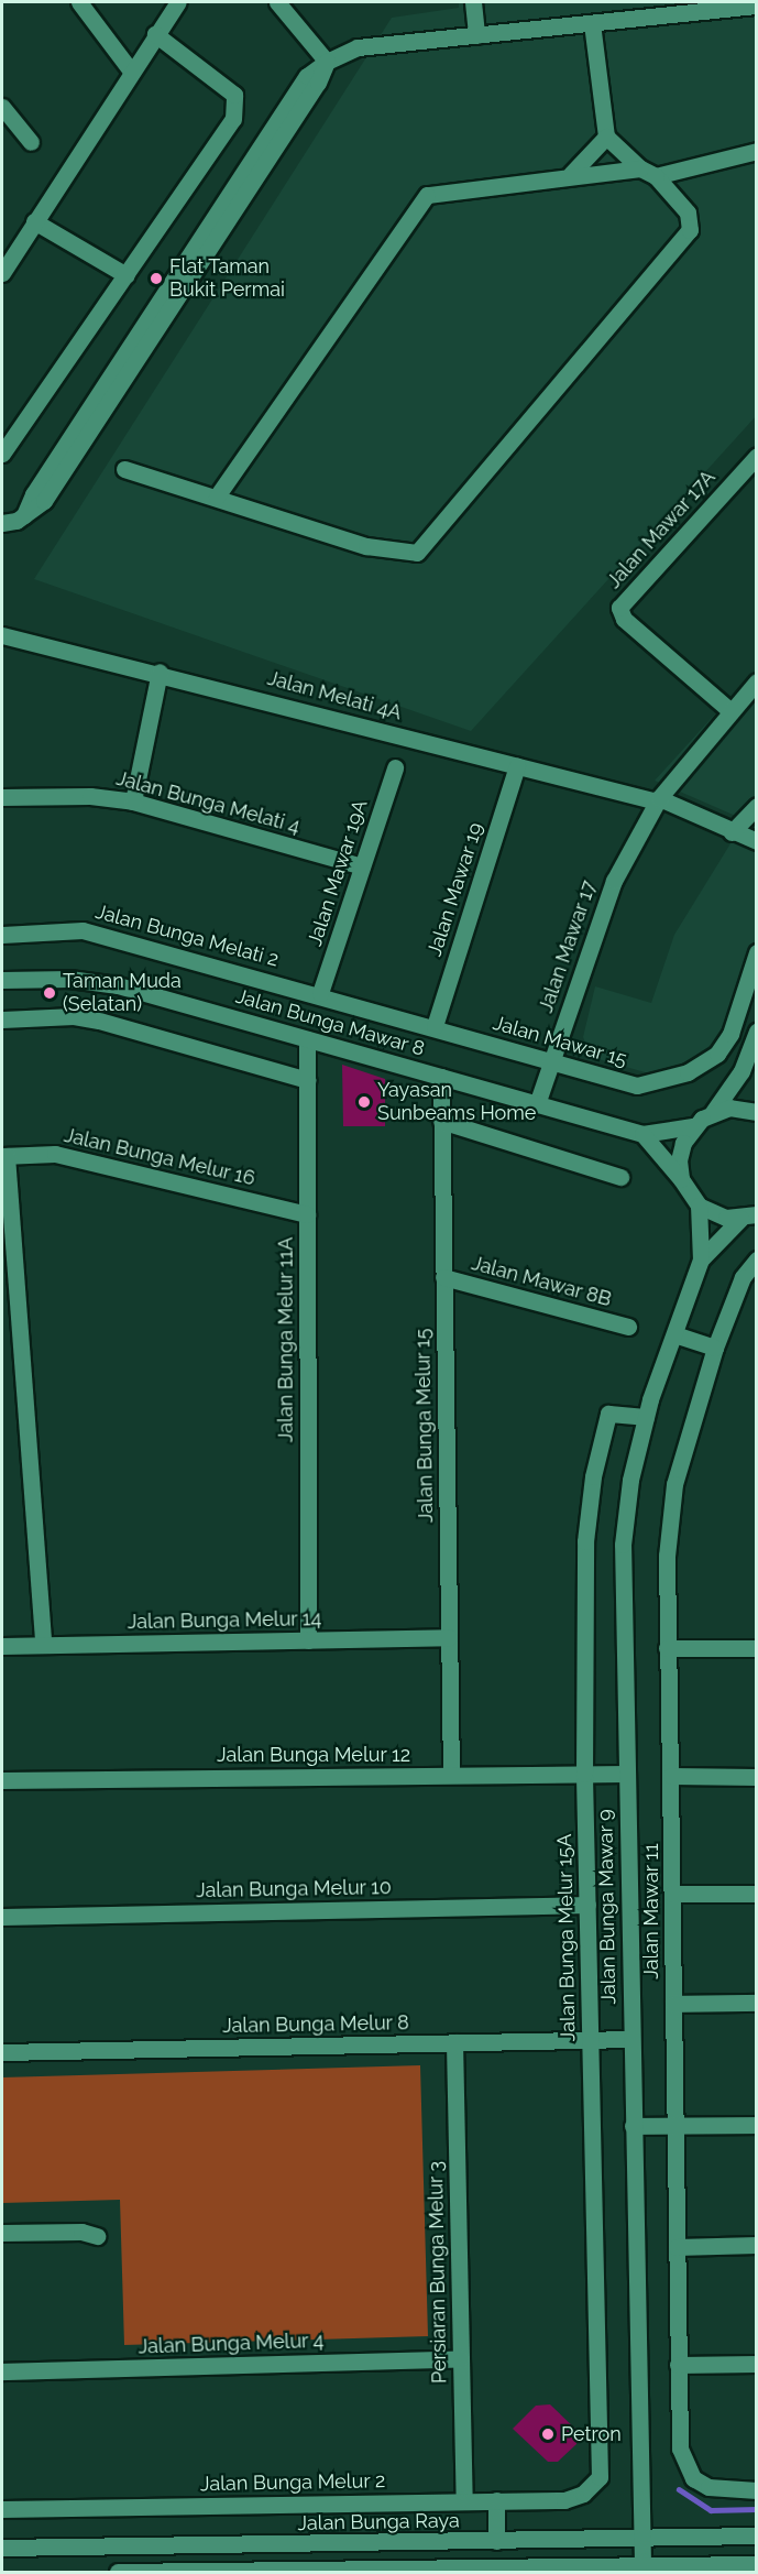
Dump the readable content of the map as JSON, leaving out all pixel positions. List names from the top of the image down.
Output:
{
  "streets": {
    "street": [
      "Jalan Mawar 17A",
      "Jalan Melati 4A",
      "Jalan Bunga Melati 4",
      "Jalan Mawar 19A",
      "Jalan Mawar 19",
      "Jalan Bunga Melati 2",
      "Jalan Mawar 17",
      "Jalan Bunga Mawar 8",
      "Jalan Mawar 15",
      "Jalan Bunga Melur 16",
      "Jalan Mawar 8B",
      "Jalan Bunga Melur 11A",
      "Jalan Bunga Melur 15",
      "Jalan Bunga Melur 14",
      "Jalan Bunga Melur 12",
      "Jalan Bunga Melur 10",
      "Jalan Bunga Mawar 9",
      "Jalan Mawar 11",
      "Jalan Bunga Melur 15A",
      "Jalan Bunga Melur 8",
      "Persiaran Bunga Melur 3",
      "Jalan Bunga Melur 4",
      "Jalan Bunga Melur 2",
      "Jalan Bunga Raya"
    ]
  },
  "crossings": [
    ["Jalan Mawar 17A", "Jalan Mawar 17"],
    ["Jalan Melati 4A", "Jalan Mawar 19"],
    ["Jalan Melati 4A", "Jalan Mawar 17"],
    ["Jalan Bunga Melati 4", "Jalan Mawar 19A"],
    ["Jalan Mawar 19A", "Jalan Bunga Melati 2"],
    ["Jalan Mawar 19A", "Jalan Mawar 15"],
    ["Jalan Mawar 19", "Jalan Mawar 15"],
    ["Jalan Bunga Melati 2", "Jalan Mawar 15"],
    ["Jalan Mawar 17", "Jalan Bunga Mawar 8"],
    ["Jalan Mawar 17", "Jalan Mawar 15"],
    ["Jalan Bunga Mawar 8", "Jalan Bunga Melur 11A"],
    ["Jalan Bunga Mawar 8", "Jalan Bunga Melur 15"],
    ["Jalan Bunga Melur 16", "Jalan Bunga Melur 11A"],
    ["Jalan Mawar 8B", "Jalan Bunga Melur 15"],
    ["Jalan Bunga Melur 11A", "Jalan Bunga Melur 14"],
    ["Jalan Bunga Melur 15", "Jalan Bunga Melur 14"],
    ["Jalan Bunga Melur 15", "Jalan Bunga Melur 12"],
    ["Jalan Bunga Melur 12", "Jalan Bunga Mawar 9"],
    ["Jalan Bunga Melur 12", "Jalan Bunga Melur 15A"],
    ["Jalan Bunga Melur 10", "Jalan Bunga Melur 15A"],
    ["Jalan Bunga Mawar 9", "Jalan Bunga Melur 15A"],
    ["Jalan Bunga Mawar 9", "Jalan Bunga Melur 8"],
    ["Jalan Bunga Mawar 9", "Jalan Bunga Raya"],
    ["Jalan Bunga Melur 15A", "Jalan Bunga Melur 8"],
    ["Jalan Bunga Melur 15A", "Jalan Bunga Melur 2"],
    ["Jalan Bunga Melur 8", "Persiaran Bunga Melur 3"],
    ["Persiaran Bunga Melur 3", "Jalan Bunga Melur 4"],
    ["Persiaran Bunga Melur 3", "Jalan Bunga Melur 2"]
  ],
  "places": [
    "Flat Taman Bukit Permai",
    "Taman Muda (Selatan)",
    "Yayasan Sunbeams Home",
    "Petron"
  ]
}
